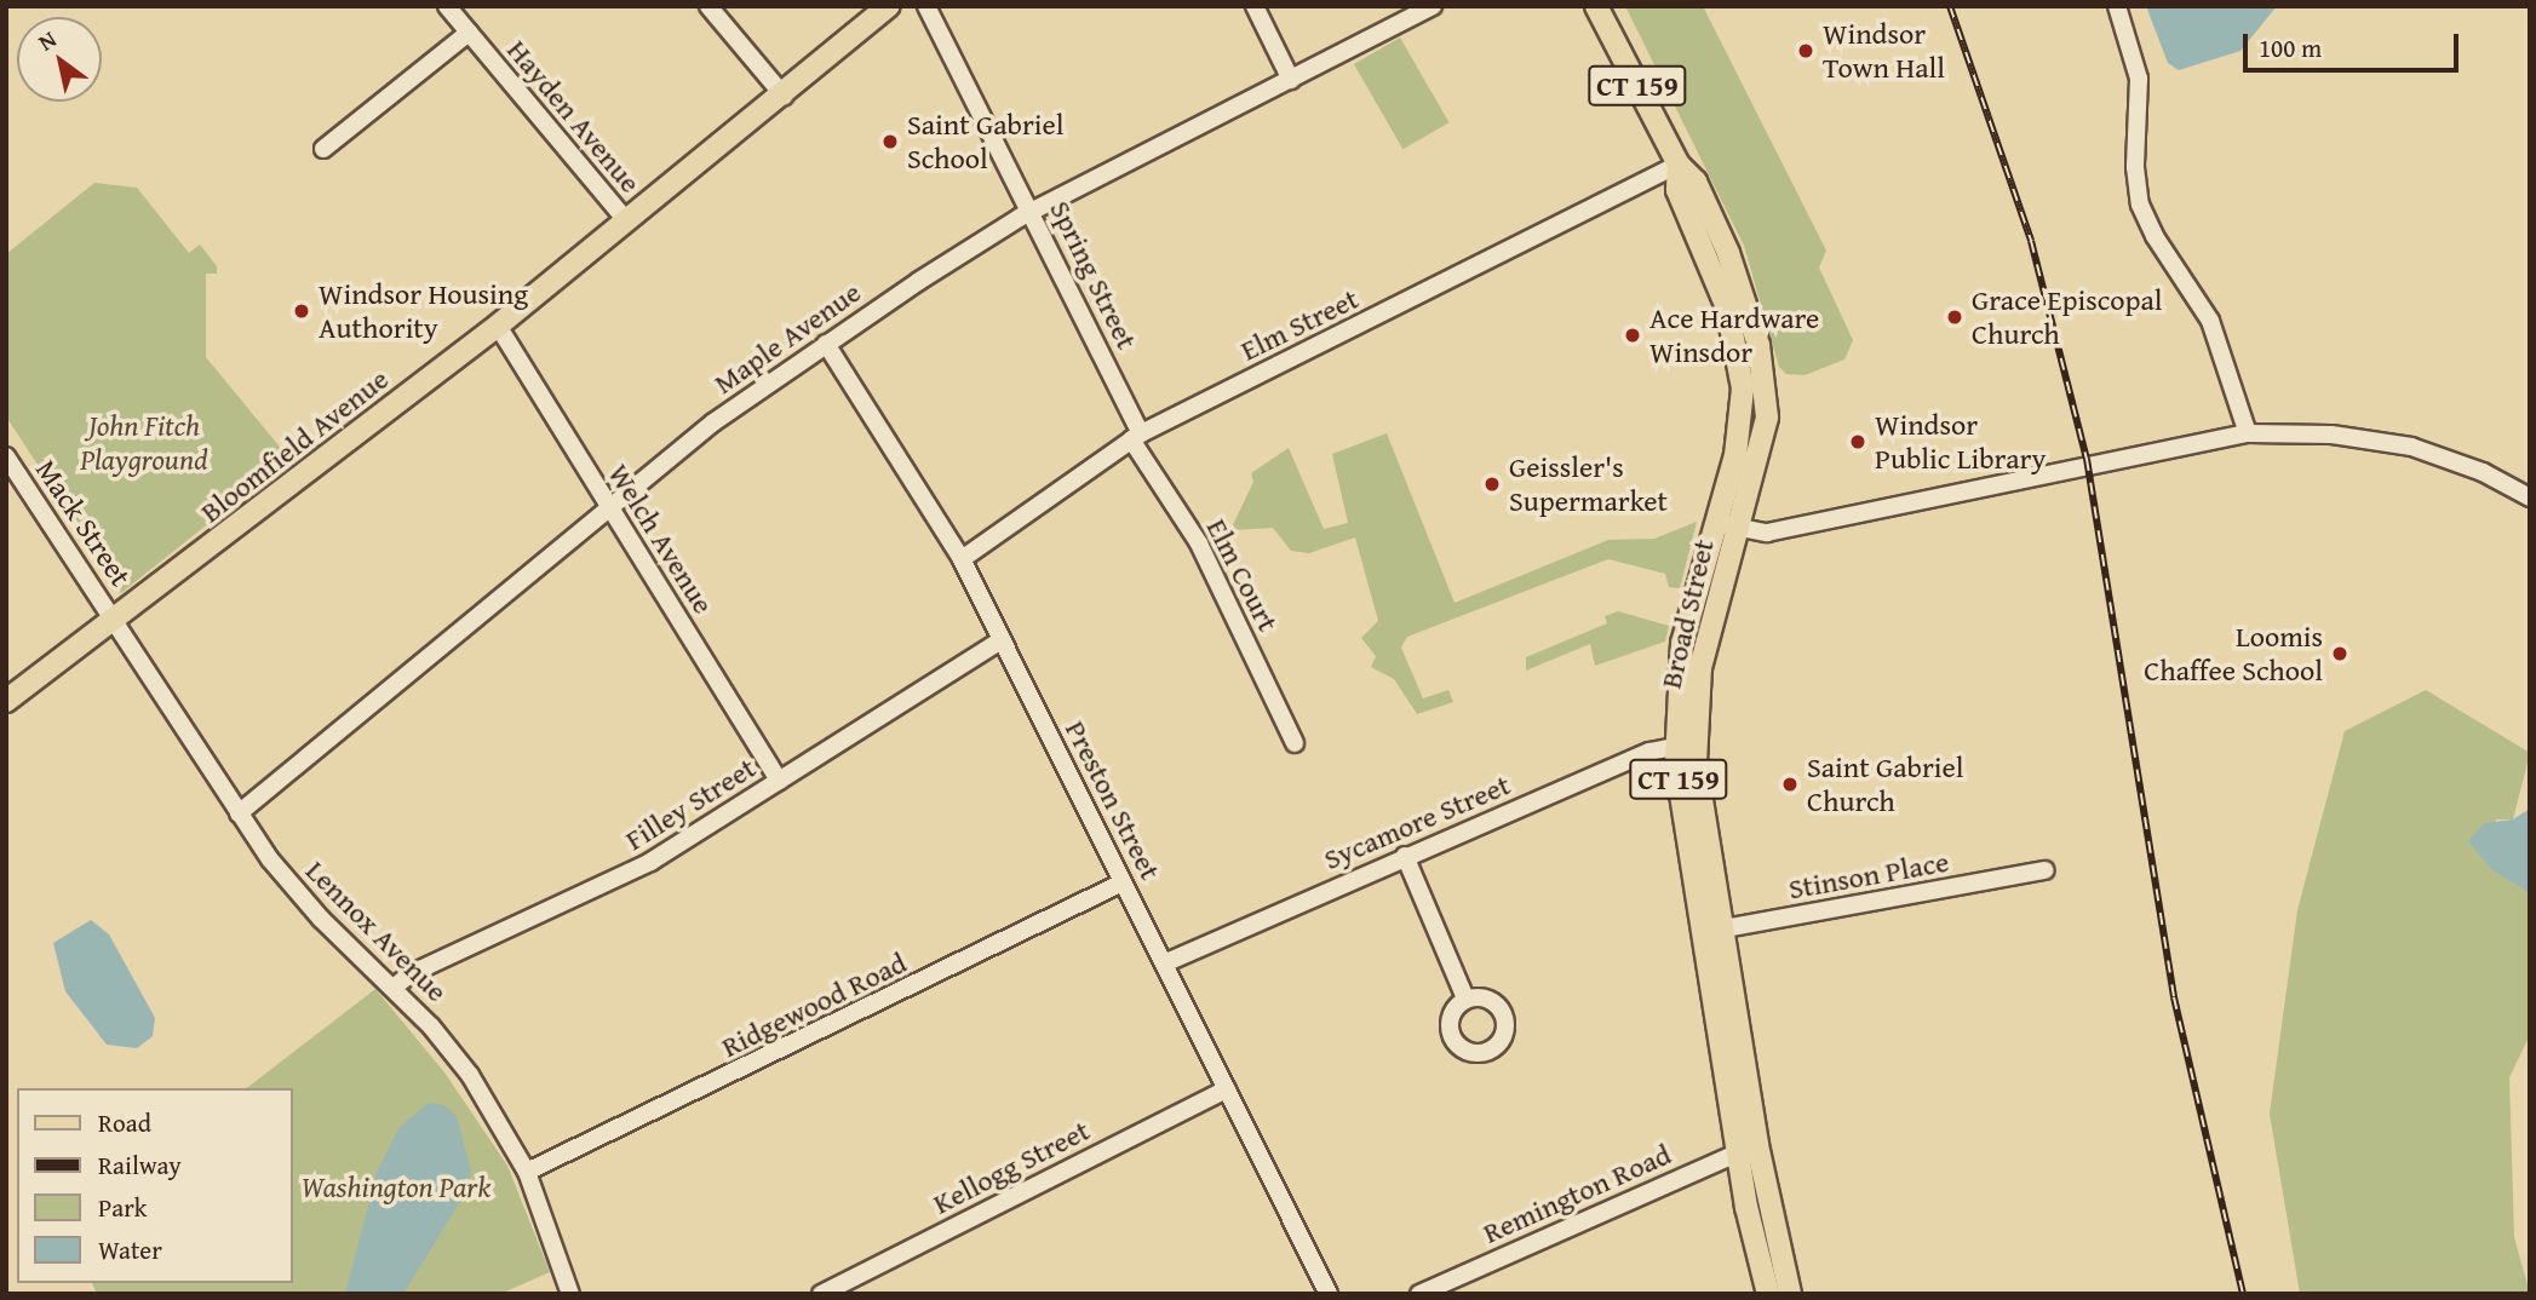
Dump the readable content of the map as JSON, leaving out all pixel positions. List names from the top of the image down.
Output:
{
  "streets": {
    "main road": ["CT 159", "Bloomfield Avenue", "Broad Street"],
    "street": [
      "Hayden Avenue",
      "Spring Street",
      "Elm Street",
      "Maple Avenue",
      "Mack Street",
      "Welch Avenue",
      "Elm Court",
      "Preston Street",
      "Filley Street",
      "Sycamore Street",
      "Stinson Place",
      "Lennox Avenue",
      "Ridgewood Road",
      "Kellogg Street",
      "Remington Road"
    ]
  },
  "crossings": [
    ["Hayden Avenue", "Bloomfield Avenue"],
    ["Spring Street", "Elm Street"],
    ["Spring Street", "Maple Avenue"],
    ["Spring Street", "Elm Court"],
    ["Elm Street", "Elm Court"],
    ["Elm Street", "Broad Street"],
    ["Elm Street", "Preston Street"],
    ["Maple Avenue", "Welch Avenue"],
    ["Maple Avenue", "Preston Street"],
    ["Maple Avenue", "Lennox Avenue"],
    ["Bloomfield Avenue", "Mack Street"],
    ["Bloomfield Avenue", "Welch Avenue"],
    ["Bloomfield Avenue", "Lennox Avenue"],
    ["Mack Street", "Lennox Avenue"],
    ["Welch Avenue", "Filley Street"],
    ["Broad Street", "Sycamore Street"],
    ["Broad Street", "Stinson Place"],
    ["Broad Street", "Remington Road"],
    ["Preston Street", "Filley Street"],
    ["Preston Street", "Sycamore Street"],
    ["Preston Street", "Ridgewood Road"],
    ["Preston Street", "Kellogg Street"],
    ["Filley Street", "Lennox Avenue"],
    ["Lennox Avenue", "Ridgewood Road"]
  ],
  "parks": ["John Fitch Playground", "Washington Park"],
  "places": [
    "Windsor Town Hall",
    "Saint Gabriel School",
    "Windsor Housing Authority",
    "Grace Episcopal Church",
    "Ace Hardware Winsdor",
    "Windsor Public Library",
    "Geissler's Supermarket",
    "Loomis Chaffee School",
    "Saint Gabriel Church"
  ],
  "legend": [
    "Road",
    "Railway",
    "Park",
    "Water"
  ],
  "scale_bar": "100 m",
  "north": "top left"
}
